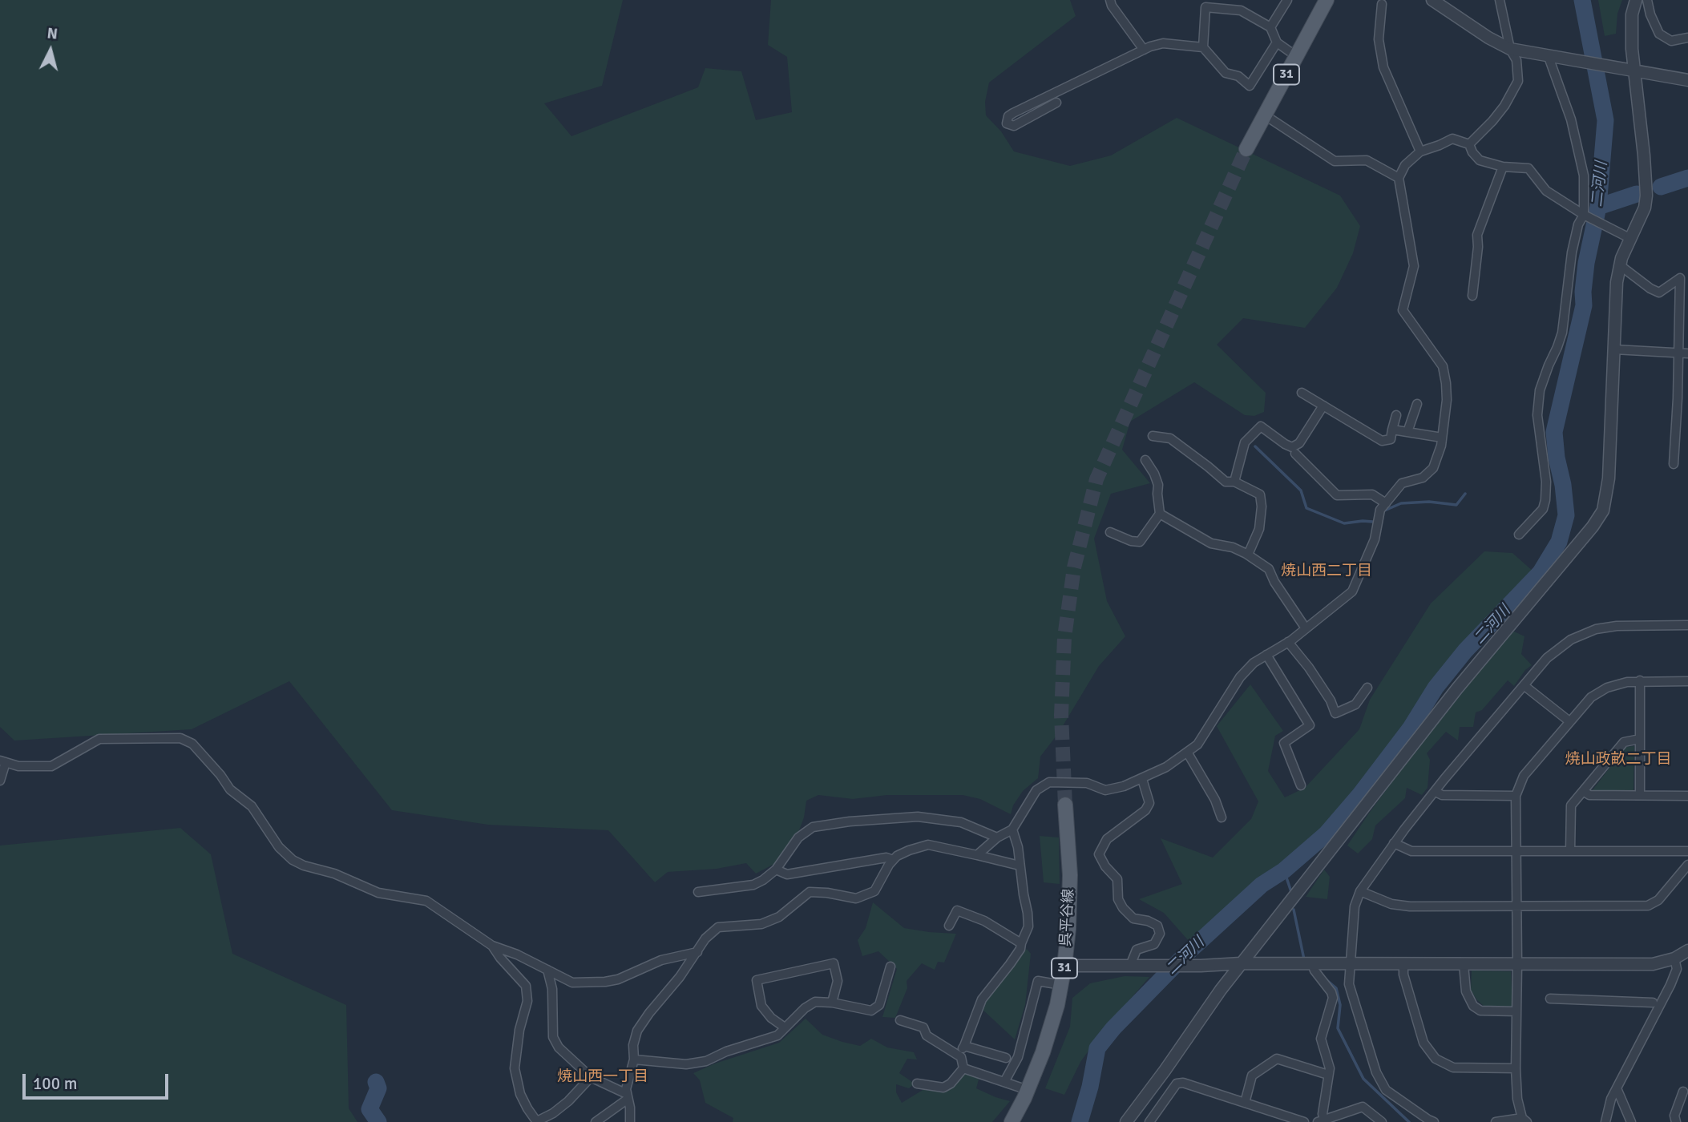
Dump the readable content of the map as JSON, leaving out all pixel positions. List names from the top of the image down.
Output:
{
  "streets": {
    "main road": ["31", "呉平谷線"]
  },
  "districts": ["焼山西二丁目", "焼山政畝二丁目", "焼山西一丁目"],
  "water": ["二河川"],
  "scale_bar": "100 m",
  "north": "top"
}
